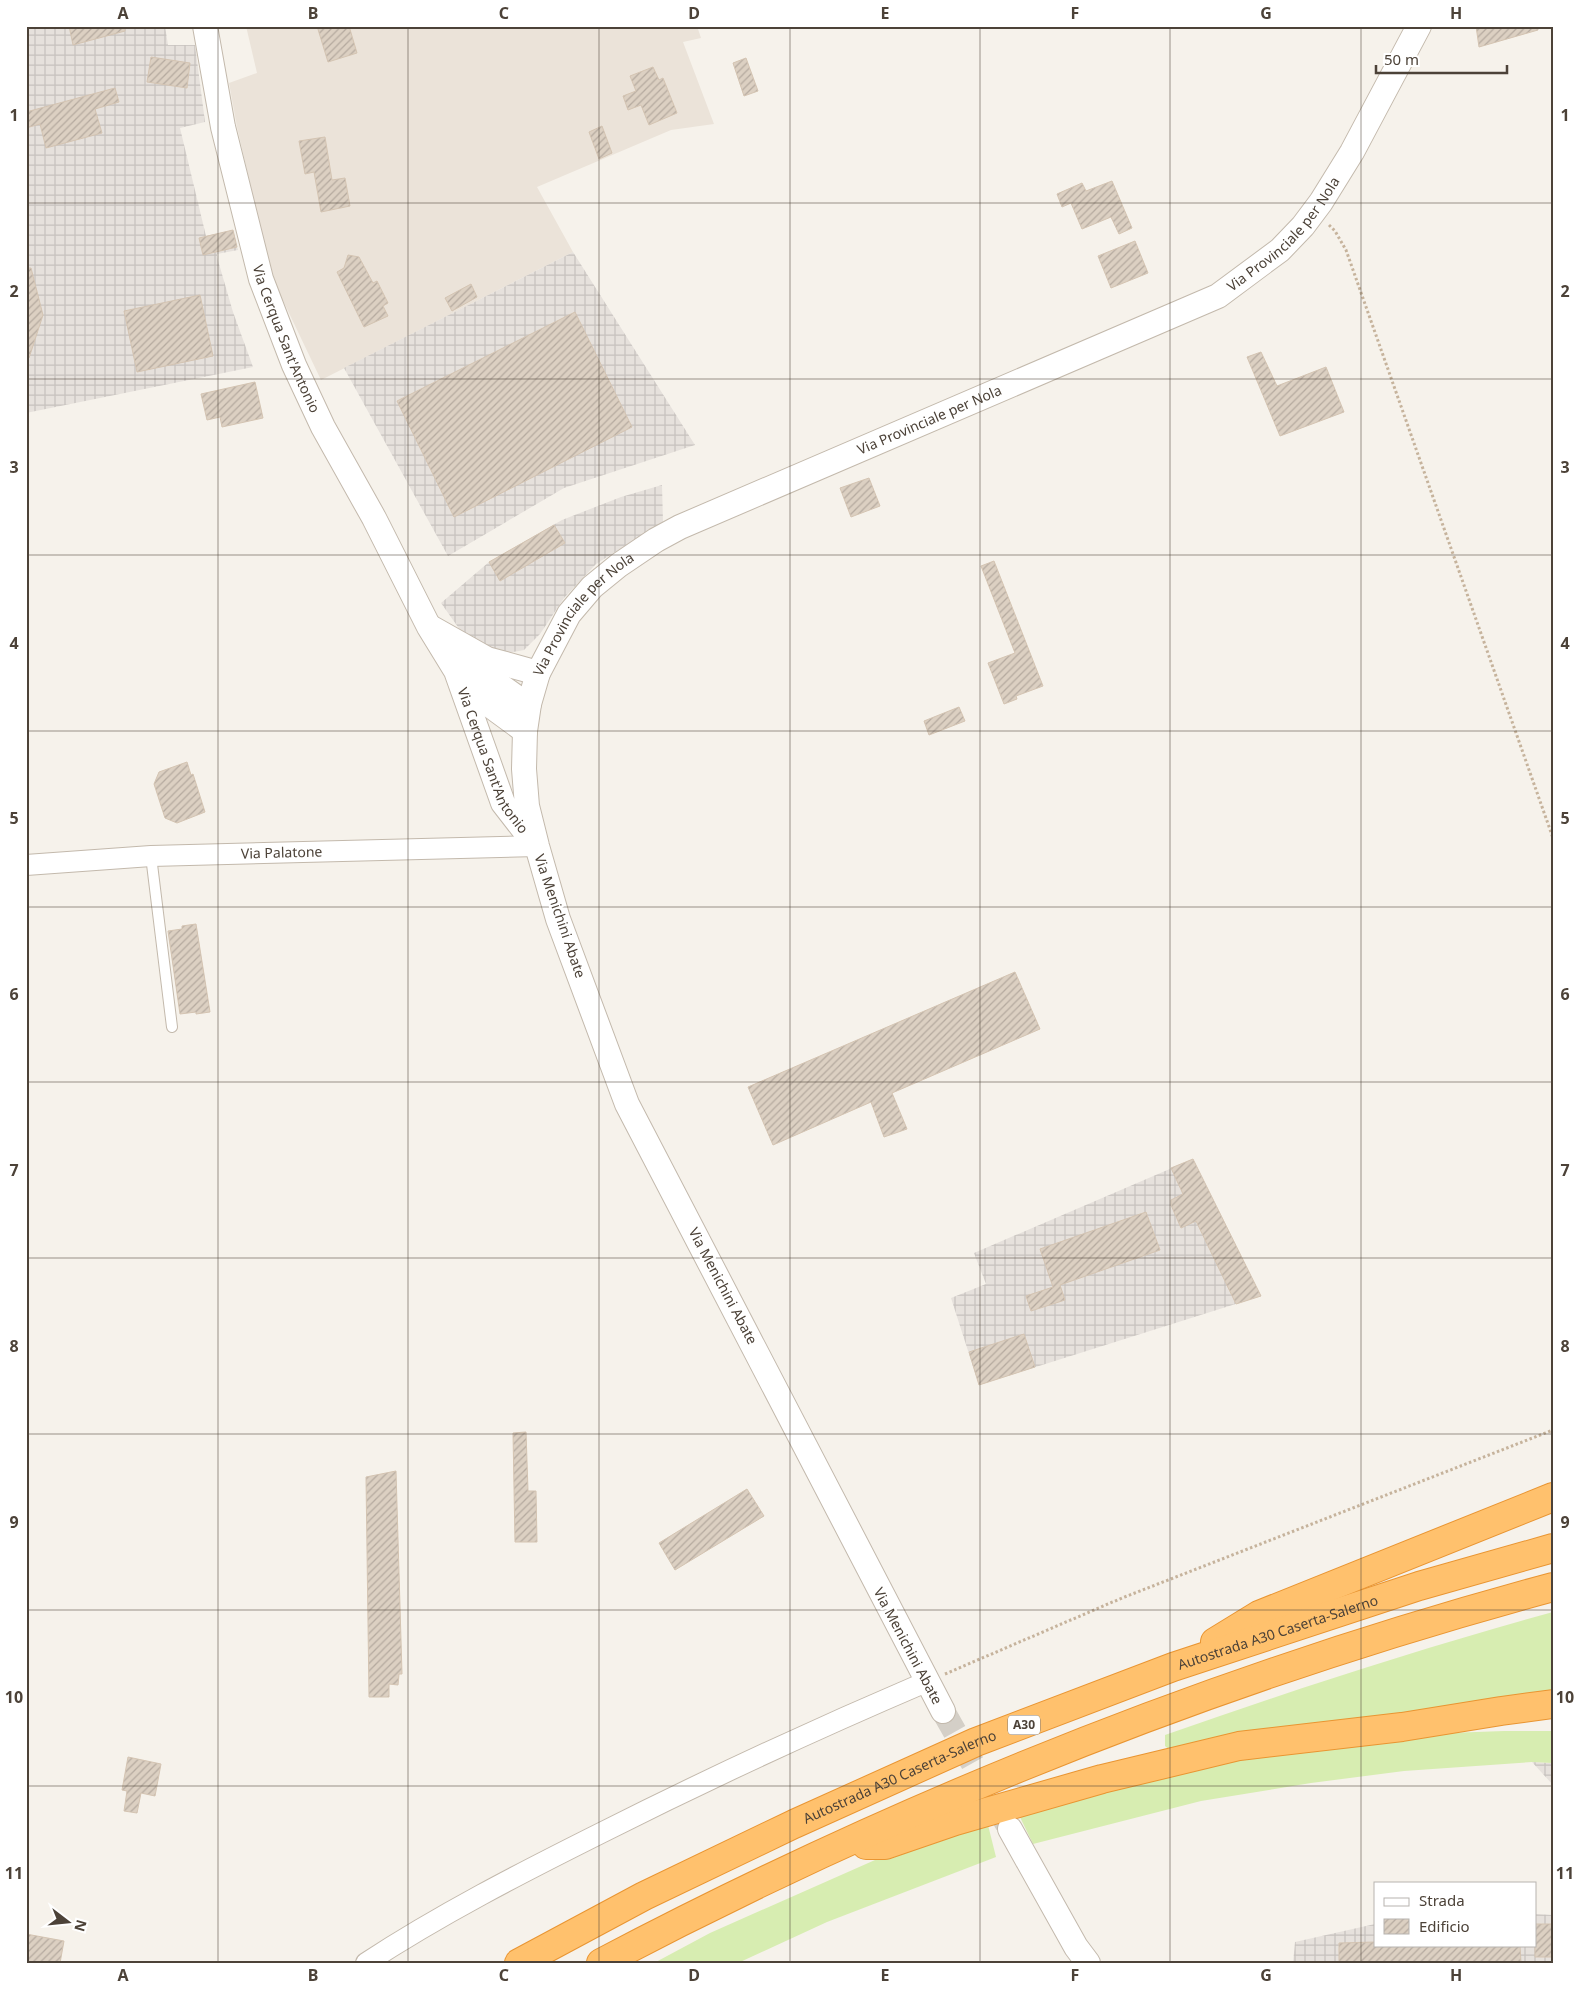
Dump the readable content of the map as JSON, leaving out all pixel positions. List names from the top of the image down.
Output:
{
  "streets": {
    "highway": ["Autostrada A30 Caserta-Salerno", "A30"],
    "street": [
      "Via Provinciale per Nola",
      "Via Cerqua Sant'Antonio",
      "Via Palatone",
      "Via Menichini Abate"
    ]
  },
  "crossings": [
    ["Via Provinciale per Nola", "Via Cerqua Sant'Antonio"],
    ["Via Provinciale per Nola", "Via Palatone"],
    ["Via Provinciale per Nola", "Via Menichini Abate"],
    ["Via Cerqua Sant'Antonio", "Via Palatone"],
    ["Via Cerqua Sant'Antonio", "Via Menichini Abate"],
    ["Via Palatone", "Via Menichini Abate"]
  ],
  "legend": ["Strada", "Edificio"],
  "scale_bar": "50 m",
  "north": "right",
  "grid": {
    "columns": [
      "A",
      "B",
      "C",
      "D",
      "E",
      "F",
      "G",
      "H"
    ],
    "rows": [
      "1",
      "2",
      "3",
      "4",
      "5",
      "6",
      "7",
      "8",
      "9",
      "10",
      "11"
    ]
  }
}
